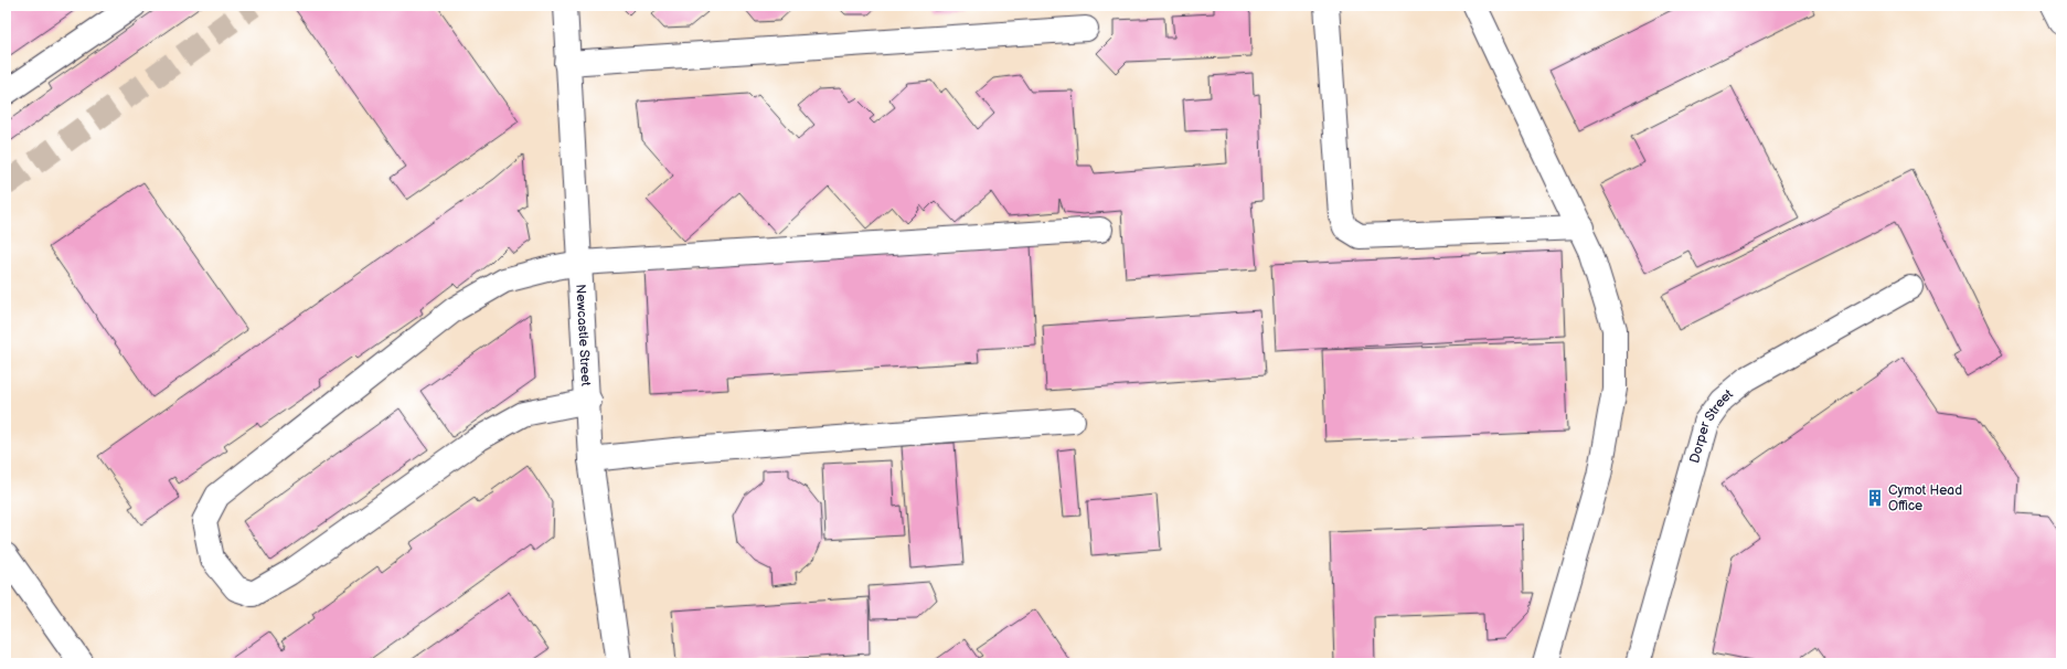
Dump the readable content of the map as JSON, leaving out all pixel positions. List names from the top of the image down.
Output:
{
  "streets": {
    "main road": ["Newcastle Street", "Dorper Street"]
  },
  "places": {
    "building": ["Cymot Head Office"]
  }
}
